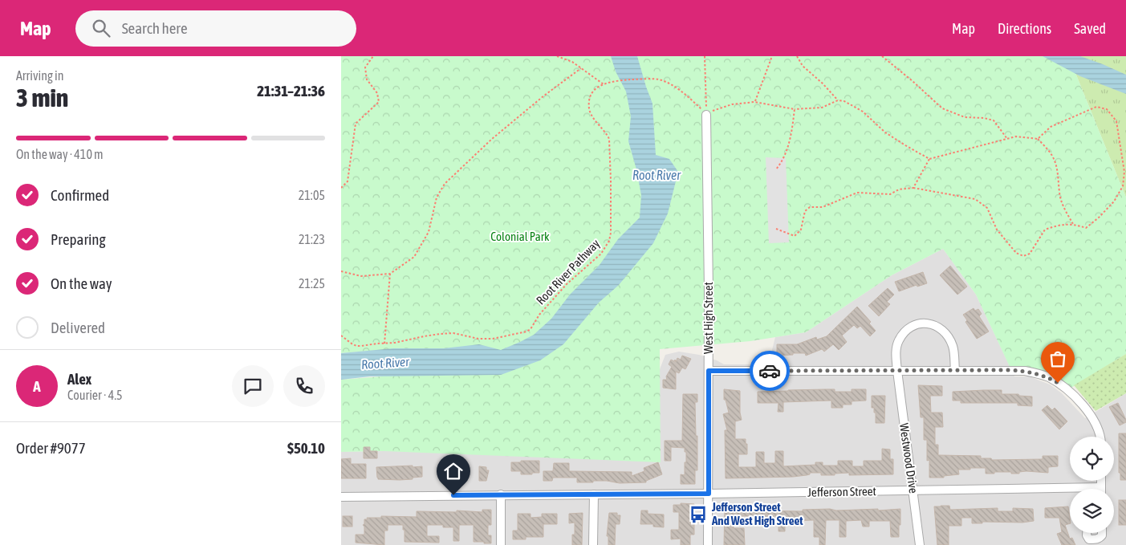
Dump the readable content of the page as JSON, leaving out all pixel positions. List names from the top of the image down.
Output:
{
  "streets": {
    "street": ["West High Street", "Westwood Drive", "Jefferson Street"],
    "path": ["Root River Pathway"]
  },
  "crossings": [
    ["Root River Pathway", "West High Street"],
    ["West High Street", "Jefferson Street"],
    ["Westwood Drive", "Jefferson Street"]
  ],
  "water": ["Root River"],
  "parks": ["Colonial Park"],
  "places": {
    "bus stop": ["Jefferson Street And West High Street"]
  },
  "page": {
    "header": "Map",
    "search": "Search here",
    "nav": ["Map", "Directions", "Saved"],
    "heading": ["3 min", "Arriving in", "21:31–21:36"],
    "panel": [
      "Alex",
      "Courier · 4.5",
      "Order #9077",
      "$50.10"
    ],
    "bar": "On the way · 410 m",
    "list": [
      ["Confirmed", "21:05"],
      ["Preparing", "21:23"],
      ["On the way", "21:25"],
      "Delivered"
    ],
    "round": "A"
  }
}
